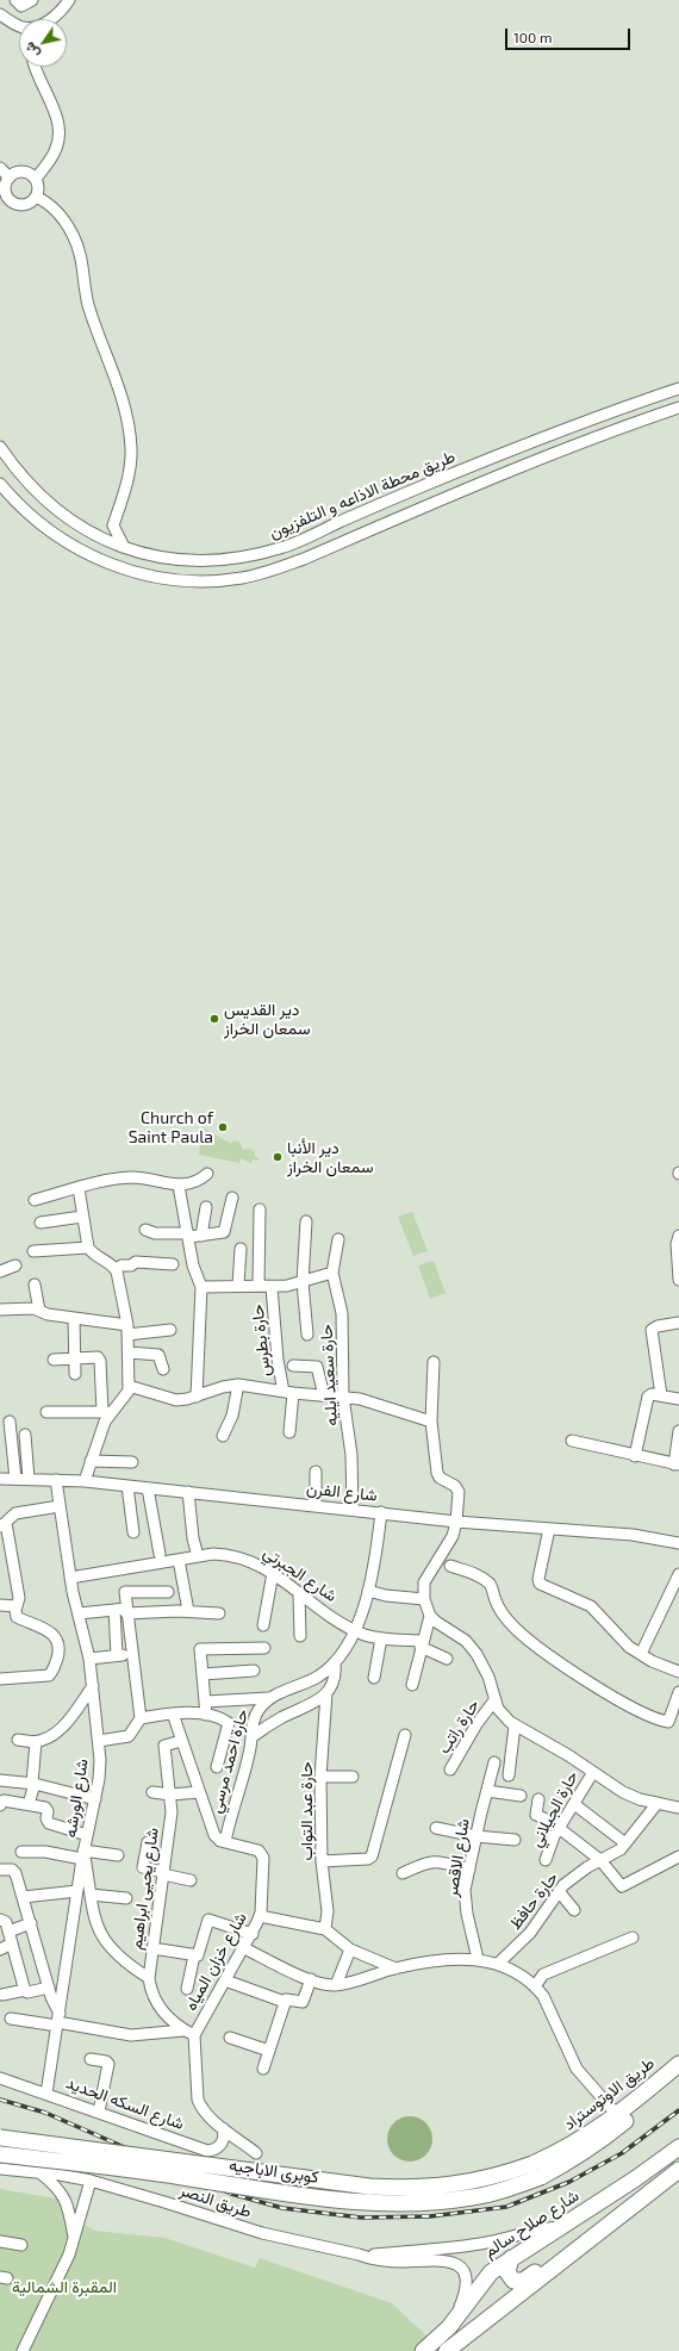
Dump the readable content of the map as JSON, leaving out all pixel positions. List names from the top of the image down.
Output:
{
  "streets": {
    "highway": ["طريق الاوتوستراد", "كوبرى الاباجيه", "شارع صلاح سالم"],
    "street": [
      "طريق محطة الاذاعه و التلفزيون",
      "حارة بطرس",
      "حارة سعيد ايليه",
      "شارع الفرن",
      "شارع الجبرتي",
      "حارة راتب",
      "حارة احمد مرسي",
      "شارع الورشه",
      "حارة الجيلاني",
      "حارة عبد التواب",
      "شارع الاقصر",
      "شارع يحيى ابراهيم",
      "حارة حافظ",
      "شارع خزان المياه",
      "شارع السكه الحديد",
      "طريق النصر"
    ]
  },
  "crossings": [
    ["حارة سعيد ايليه", "شارع الفرن"],
    ["شارع الفرن", "حارة احمد مرسي"],
    ["شارع الفرن", "شارع الورشه"],
    ["شارع الجبرتي", "حارة احمد مرسي"],
    ["شارع الجبرتي", "شارع الورشه"],
    ["حارة احمد مرسي", "حارة عبد التواب"],
    ["حارة احمد مرسي", "شارع خزان المياه"],
    ["شارع الورشه", "شارع السكه الحديد"],
    ["شارع يحيى ابراهيم", "شارع خزان المياه"],
    ["طريق الاوتوستراد", "كوبرى الاباجيه"],
    ["كوبرى الاباجيه", "طريق النصر"],
    ["طريق النصر", "شارع صلاح سالم"]
  ],
  "parks": ["المقبرة الشمالية"],
  "places": ["دير القديس سمعان الخراز", "Church of Saint Paula", "دير الأنبا سمعان الخراز"],
  "scale_bar": "100 m",
  "north": "bottom left"
}
